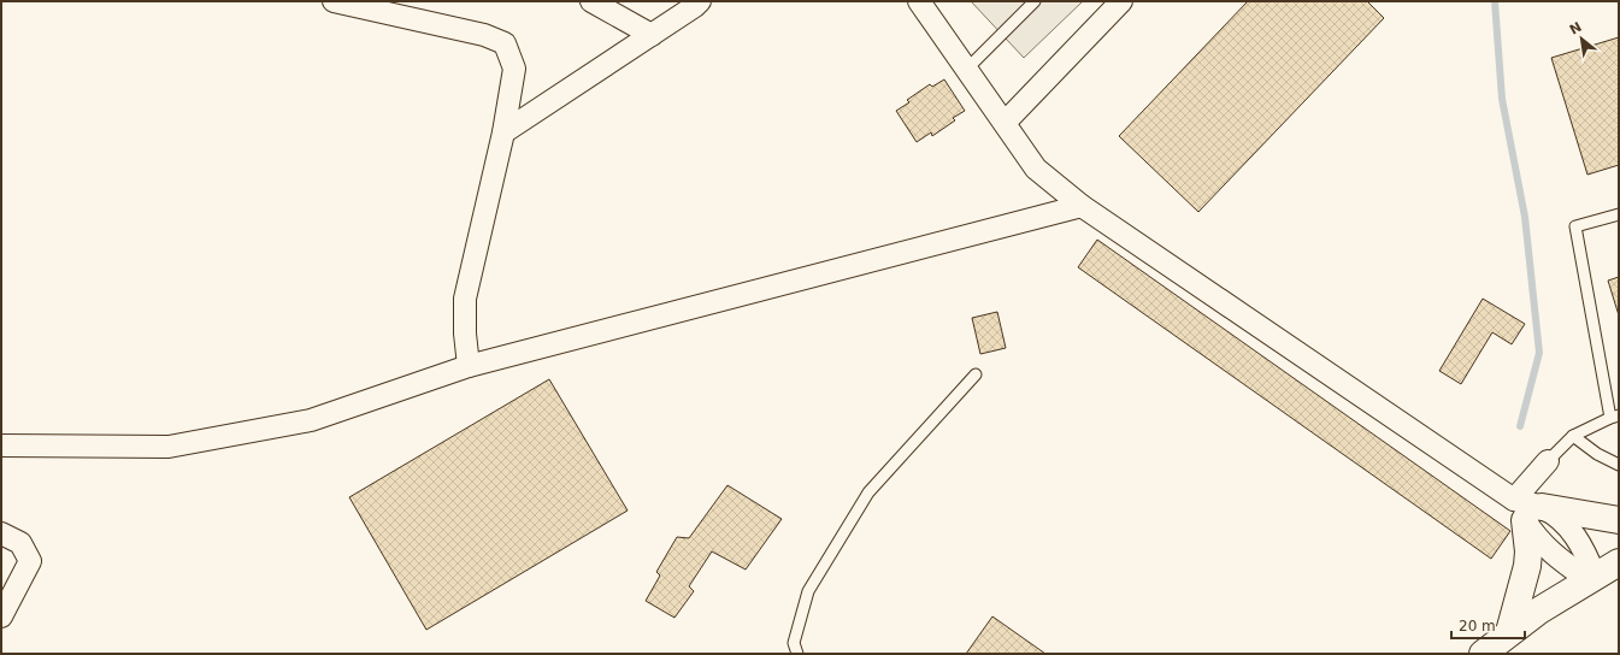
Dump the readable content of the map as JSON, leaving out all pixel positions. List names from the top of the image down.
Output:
{
  "scale_bar": "20 m",
  "north": "top left"
}
